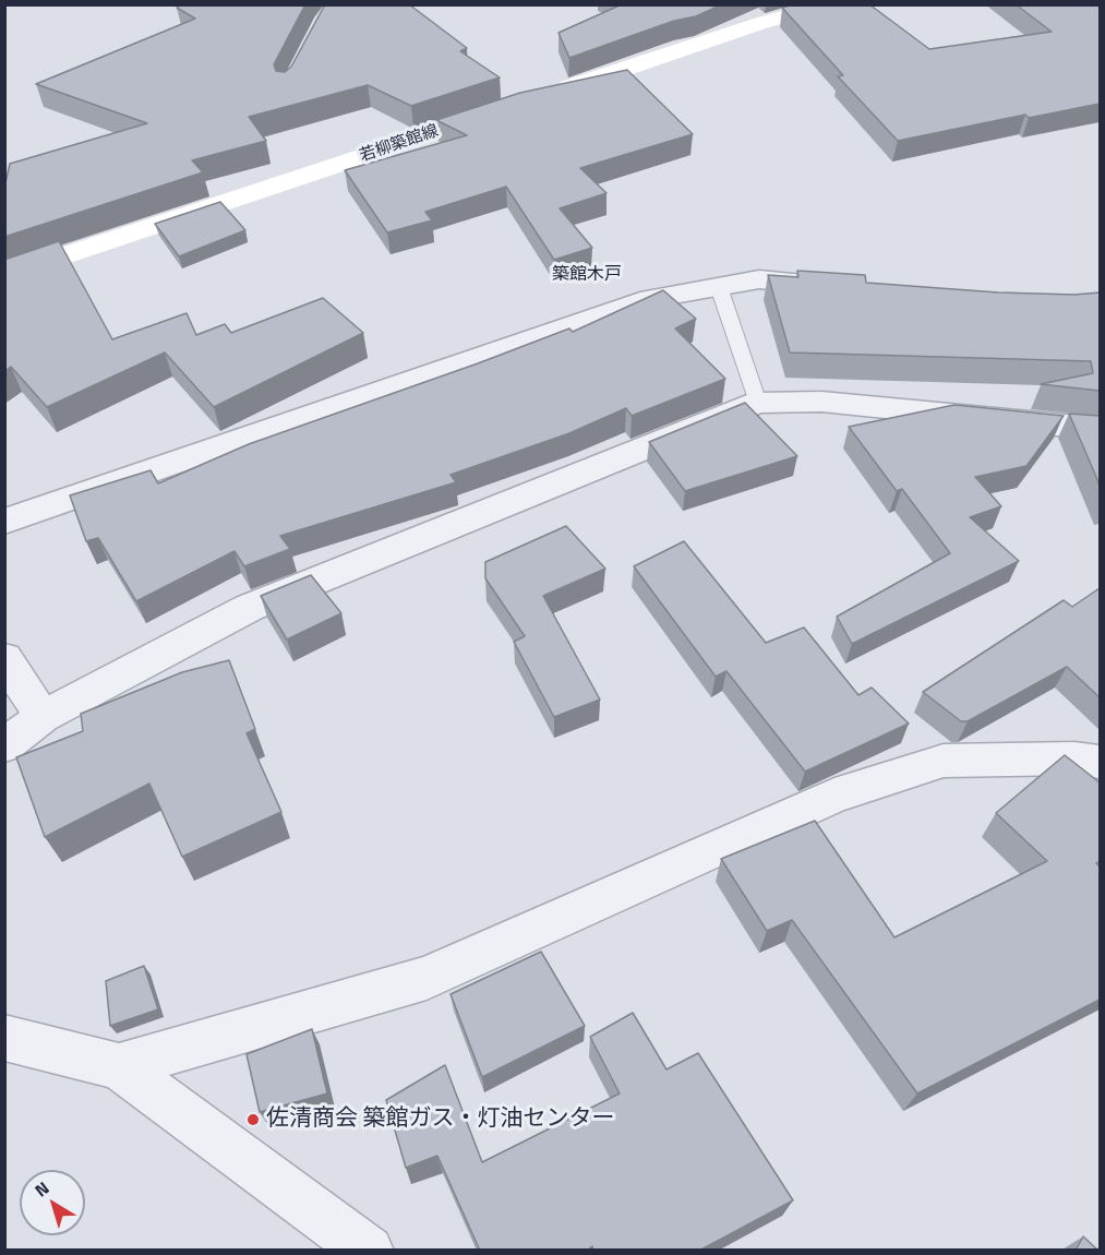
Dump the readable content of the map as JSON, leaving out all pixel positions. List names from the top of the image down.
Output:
{
  "streets": {
    "main road": ["若柳築館線"]
  },
  "districts": ["築館木戸"],
  "places": ["佐清商会 築館ガス・灯油センター"],
  "north": "top left"
}
